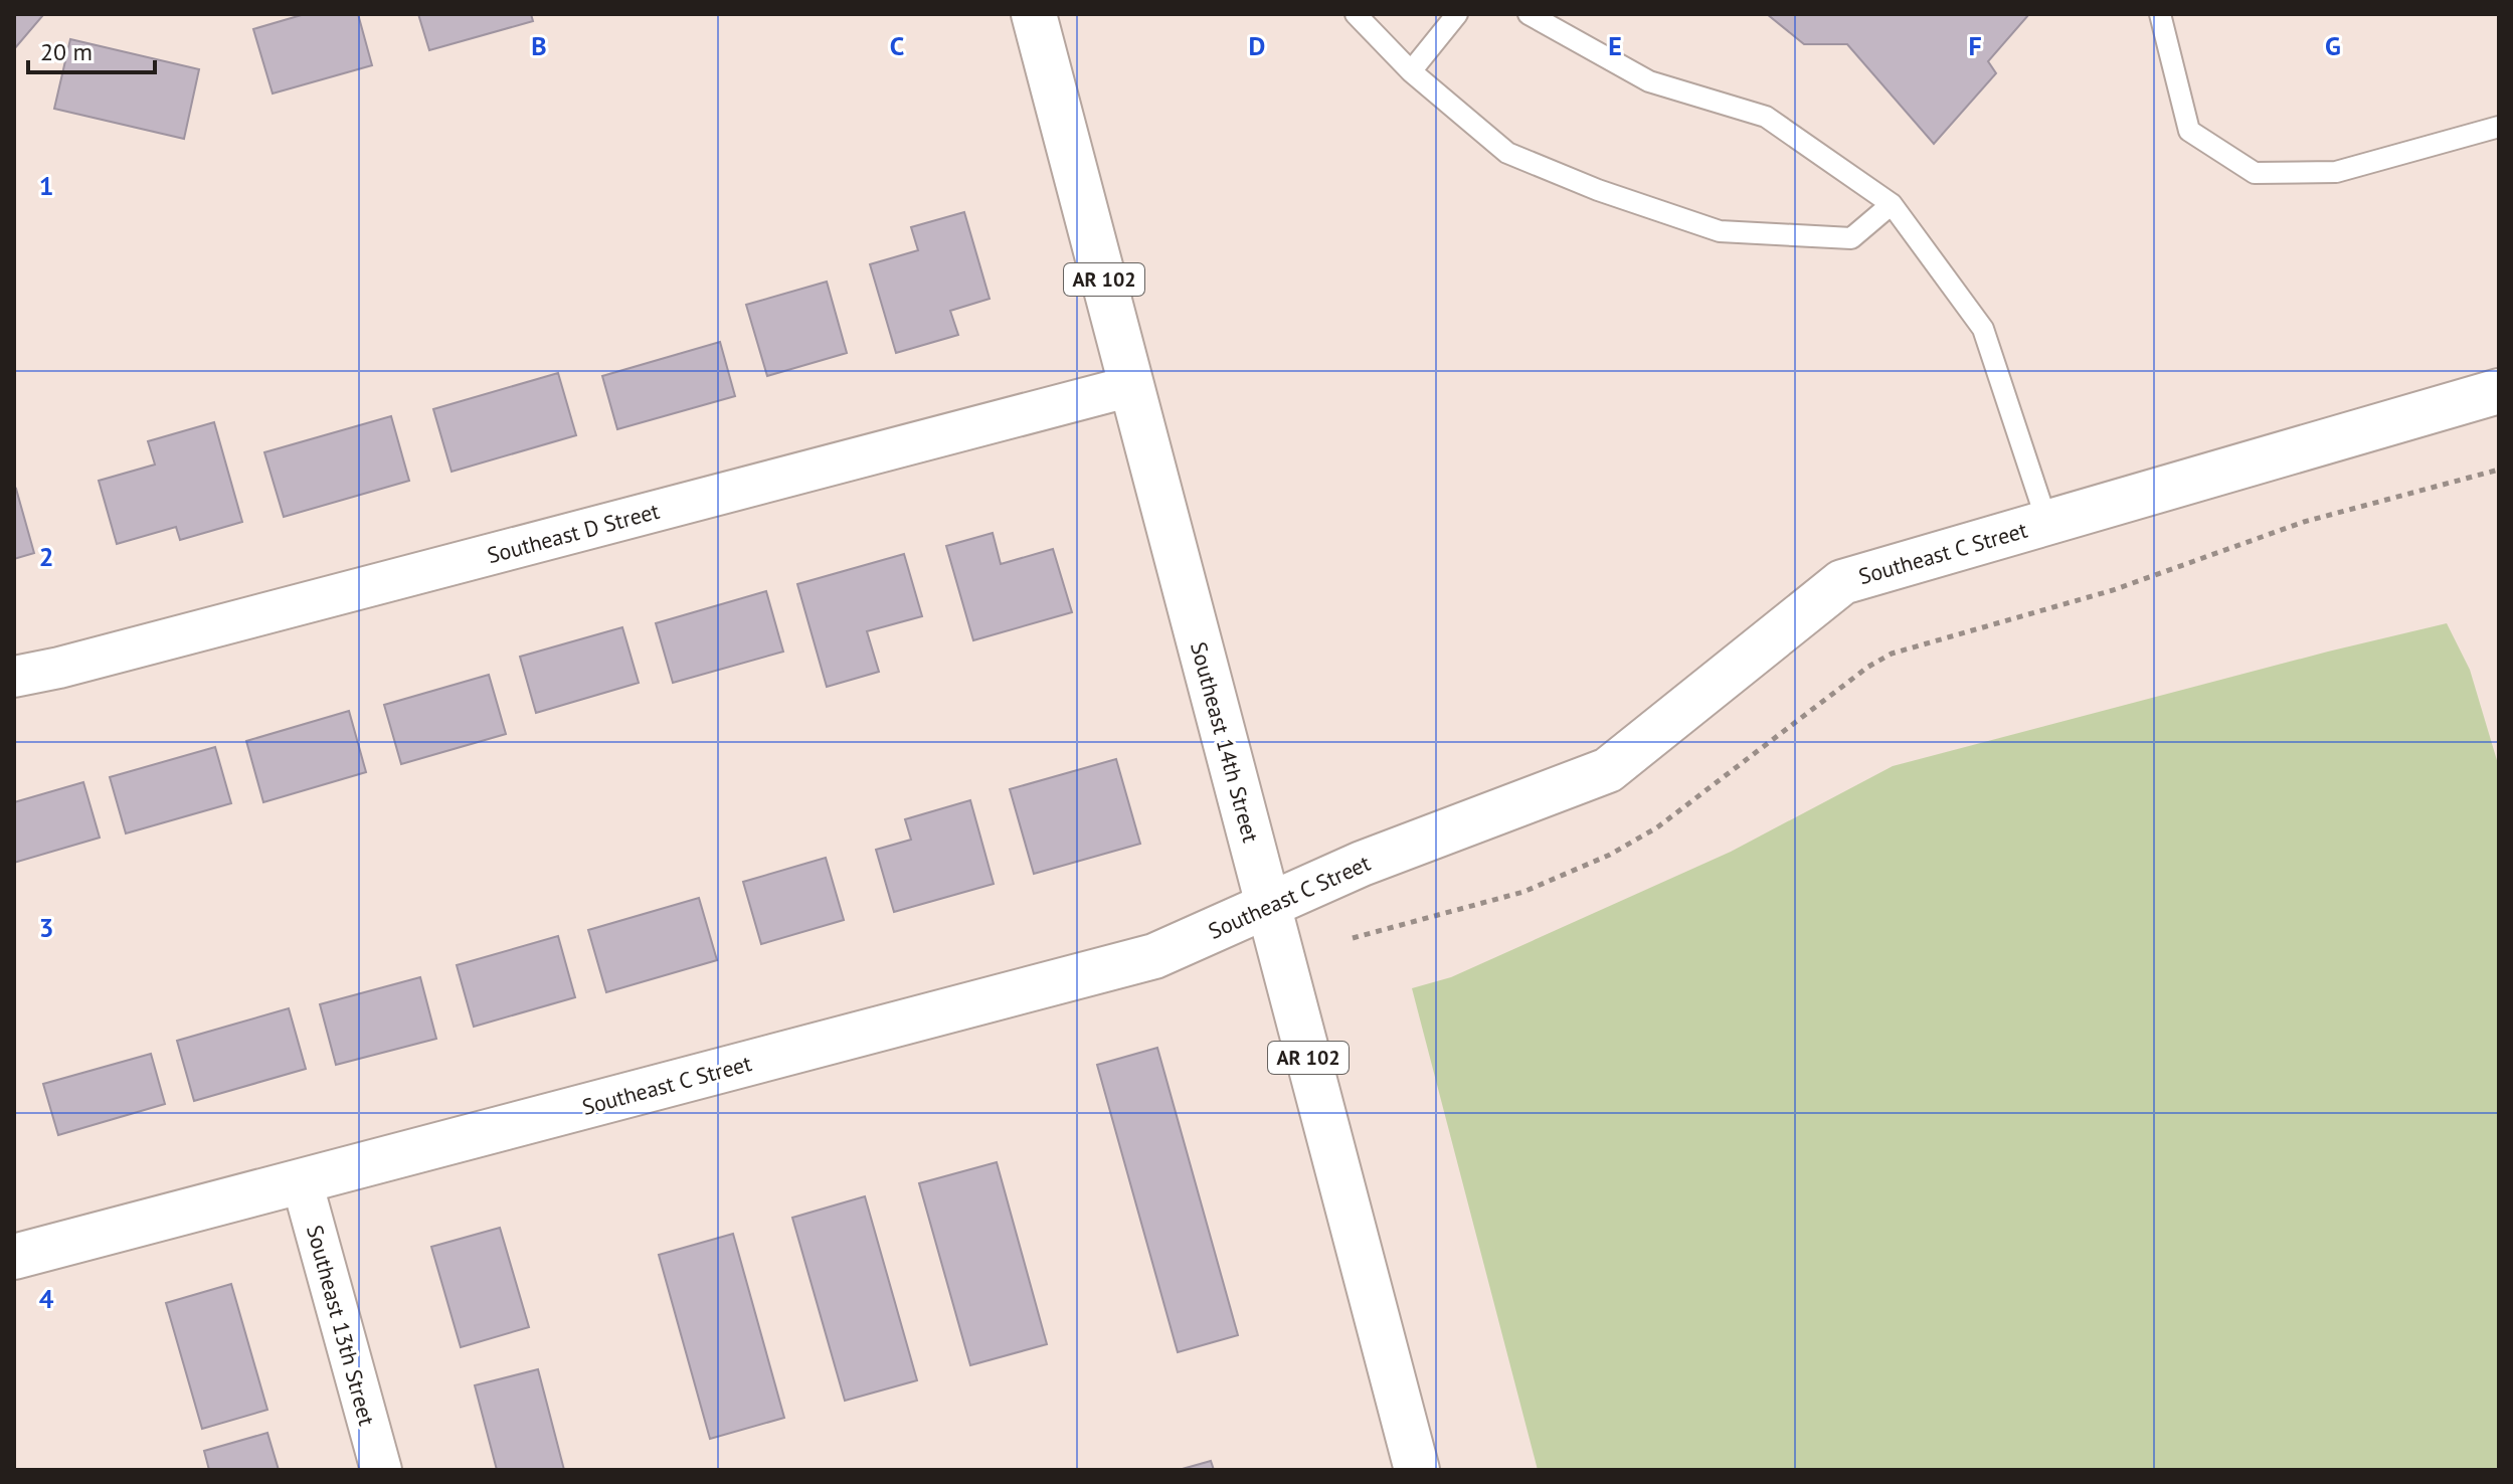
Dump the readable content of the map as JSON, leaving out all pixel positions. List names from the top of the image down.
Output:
{
  "streets": {
    "street": [
      "AR 102",
      "Southeast D Street",
      "Southeast C Street",
      "Southeast 14th Street",
      "Southeast 13th Street"
    ]
  },
  "crossings": [
    ["Southeast D Street", "Southeast 14th Street"],
    ["Southeast C Street", "Southeast 14th Street"],
    ["Southeast C Street", "Southeast 13th Street"]
  ],
  "scale_bar": "20 m",
  "grid": {
    "columns": [
      "B",
      "C",
      "D",
      "E",
      "F",
      "G"
    ],
    "rows": [
      "1",
      "2",
      "3",
      "4"
    ]
  }
}
